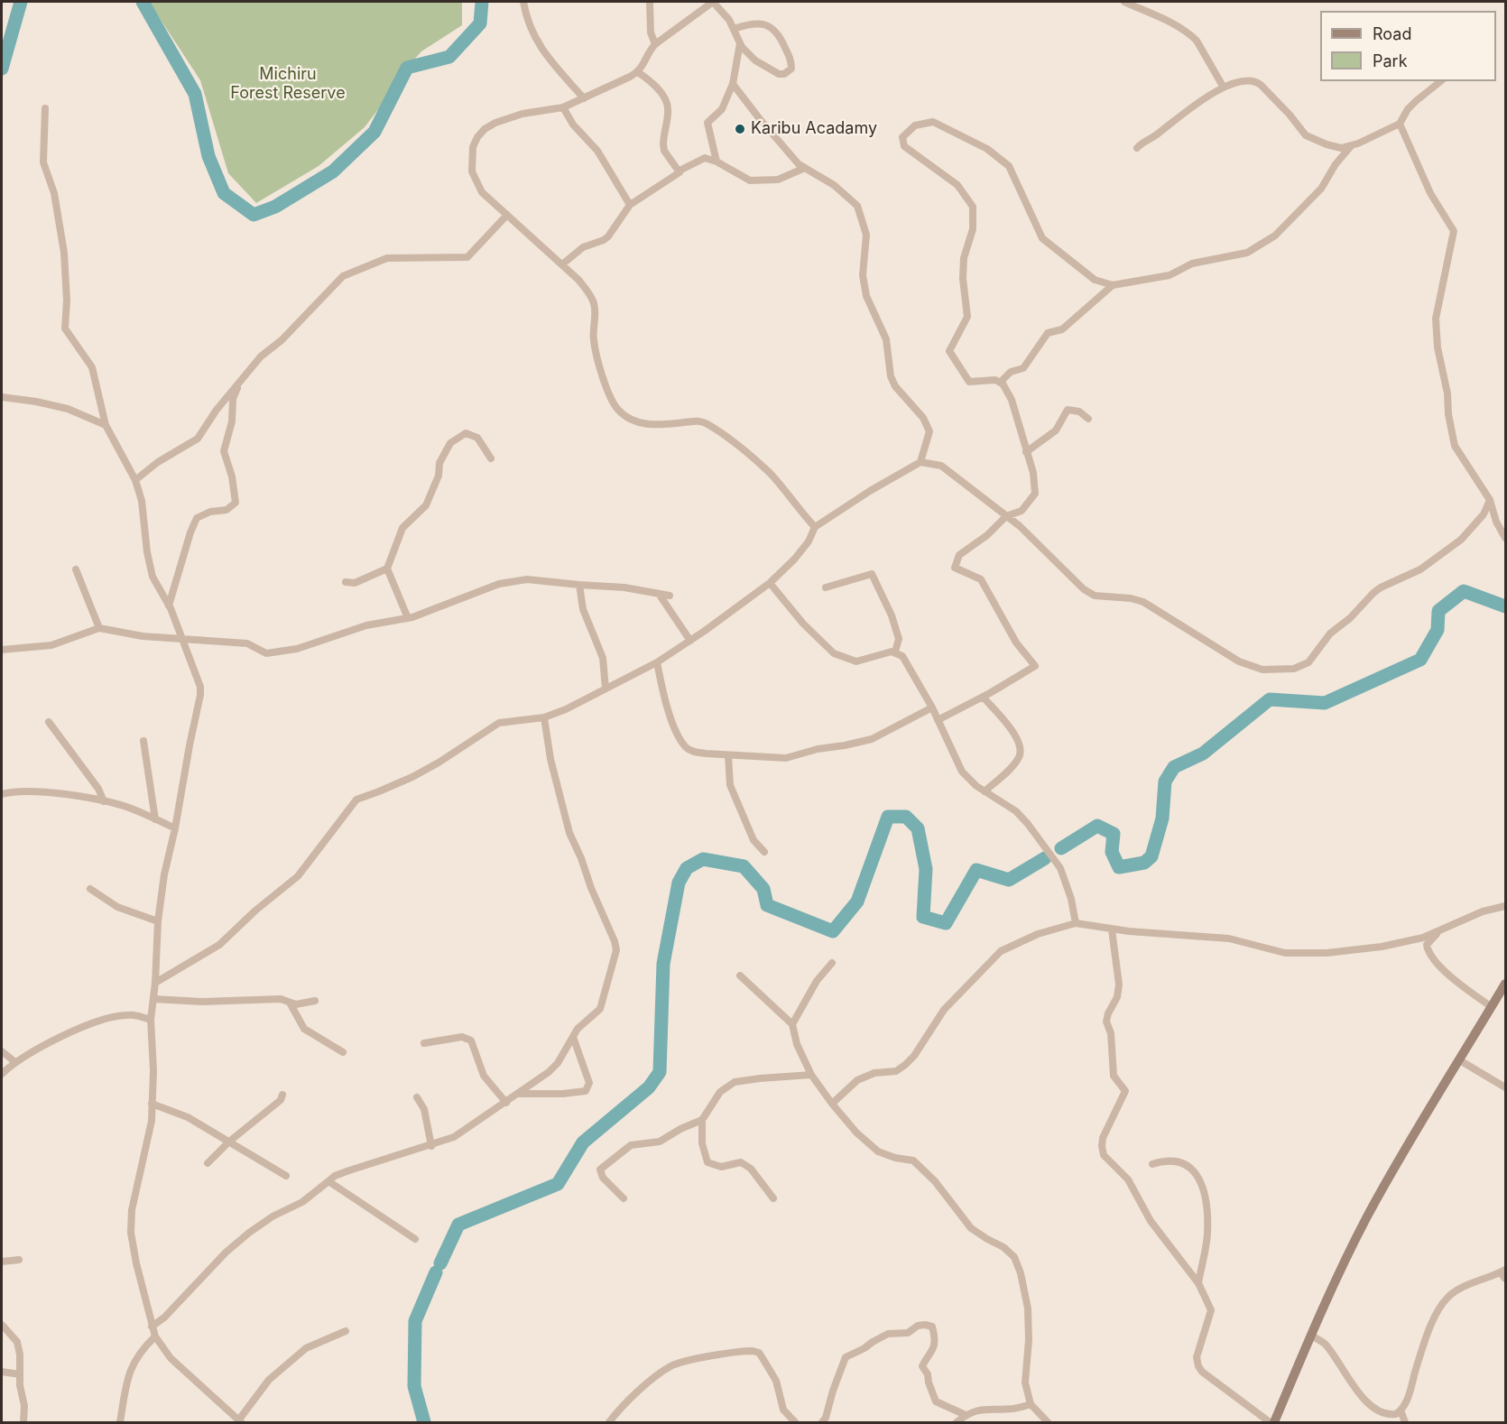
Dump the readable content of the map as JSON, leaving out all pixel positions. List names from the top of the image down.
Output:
{
  "parks": ["Michiru Forest Reserve"],
  "places": ["Karibu Acadamy"],
  "legend": ["Road", "Park"]
}
